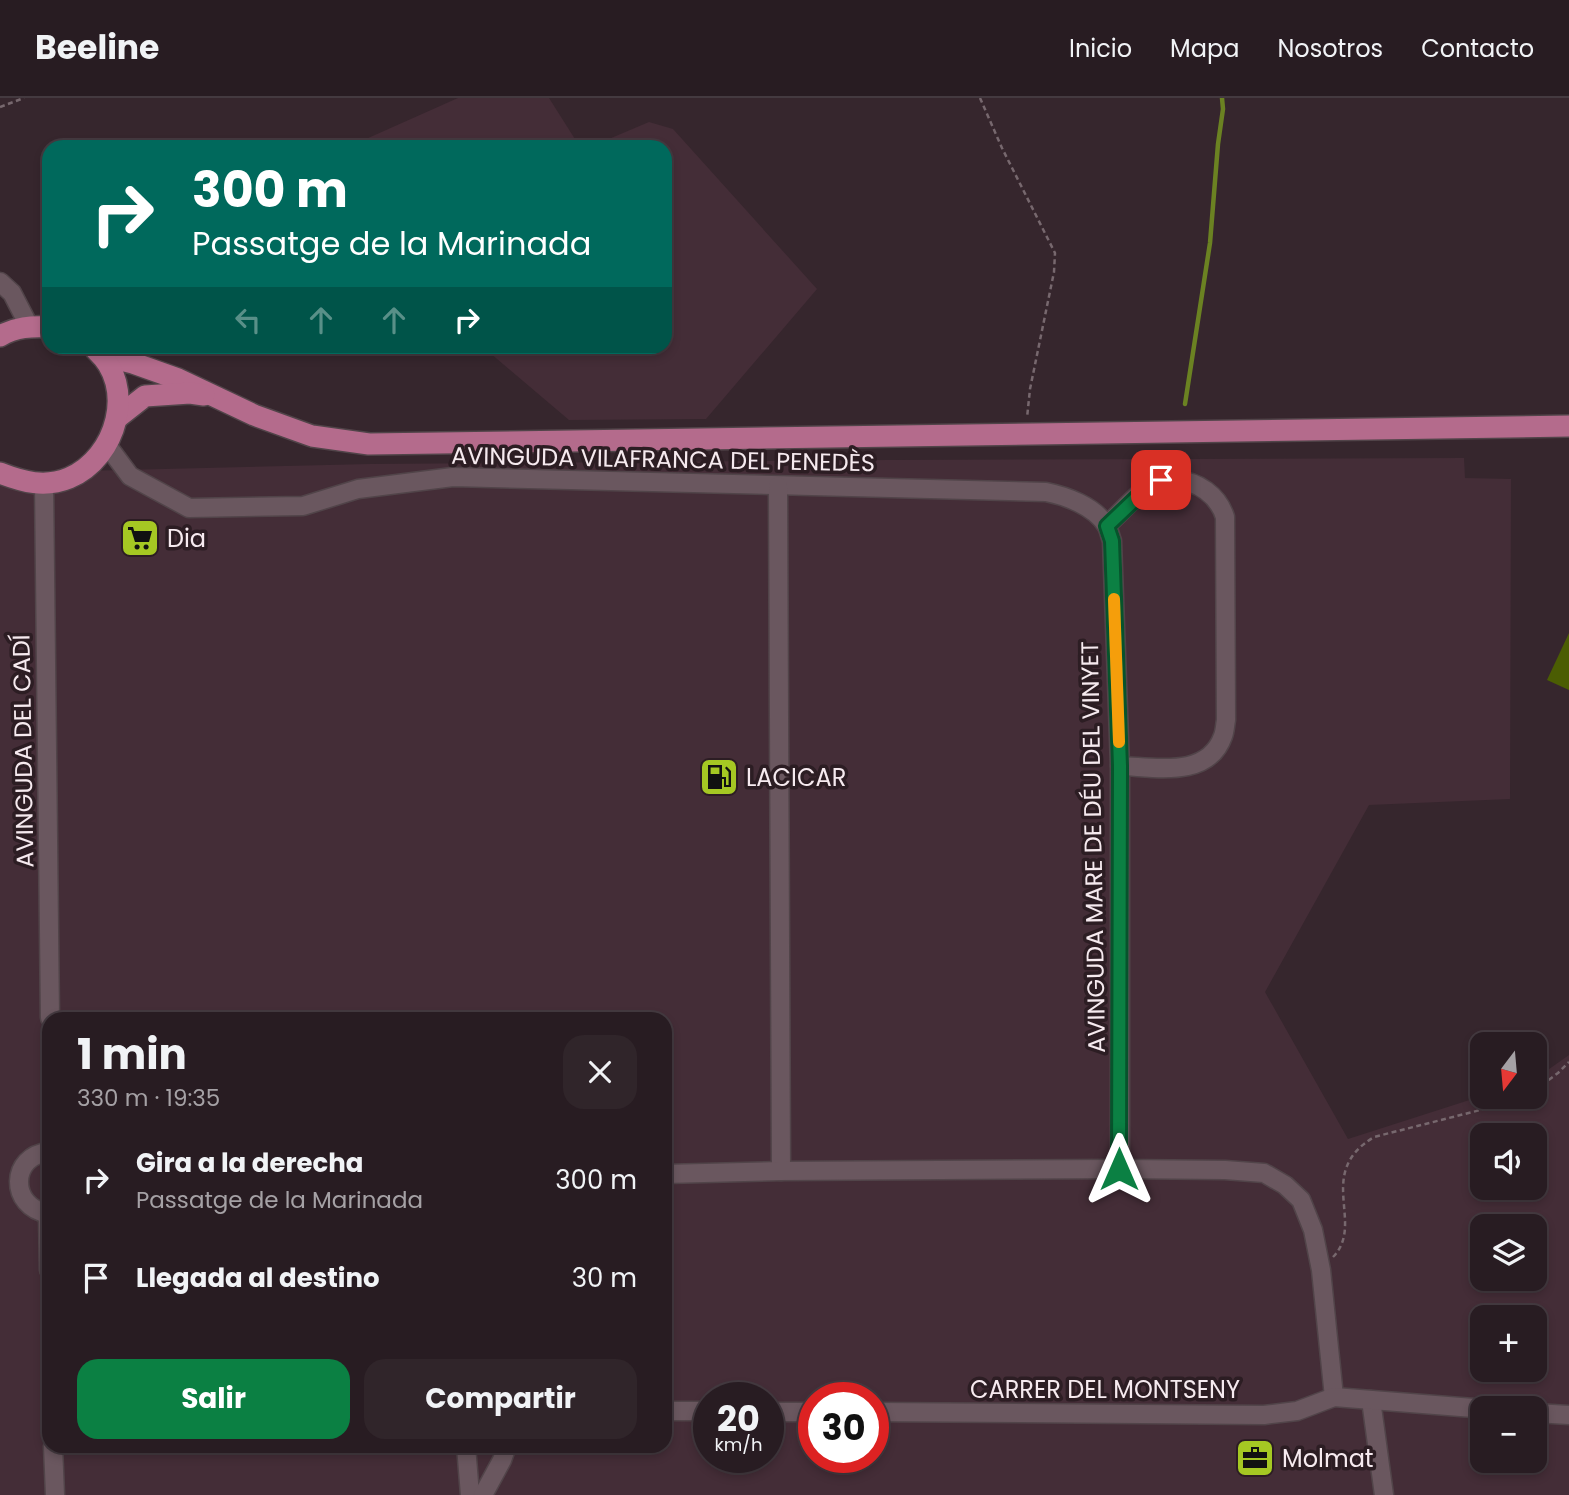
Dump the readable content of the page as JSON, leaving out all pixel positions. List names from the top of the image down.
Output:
{
  "streets": {
    "street": [
      "AVINGUDA VILAFRANCA DEL PENEDÈS",
      "AVINGUDA DEL CADÍ",
      "AVINGUDA MARE DE DÉU DEL VINYET",
      "CARRER DEL MONTSENY"
    ]
  },
  "crossings": [
    ["AVINGUDA VILAFRANCA DEL PENEDÈS", "AVINGUDA MARE DE DÉU DEL VINYET"]
  ],
  "places": {
    "supermarket": ["Dia"],
    "fuel station": ["LACICAR"],
    "office": ["Molmat"]
  },
  "north": "bottom",
  "page": {
    "header": "Beeline",
    "nav": [
      "Inicio",
      "Mapa",
      "Nosotros",
      "Contacto"
    ],
    "turn": ["300 m", "Passatge de la Marinada"],
    "heading": ["1 min", "330 m · 19:35"],
    "map_buttons": ["+", "−"],
    "list": [
      {
        "name": "Gira a la derecha",
        "note": "Passatge de la Marinada",
        "value": "300 m"
      },
      {
        "name": "Llegada al destino",
        "value": "30 m"
      }
    ],
    "buttons": ["Salir", "Compartir"],
    "speed": "20 km/h",
    "limit": "30"
  }
}
